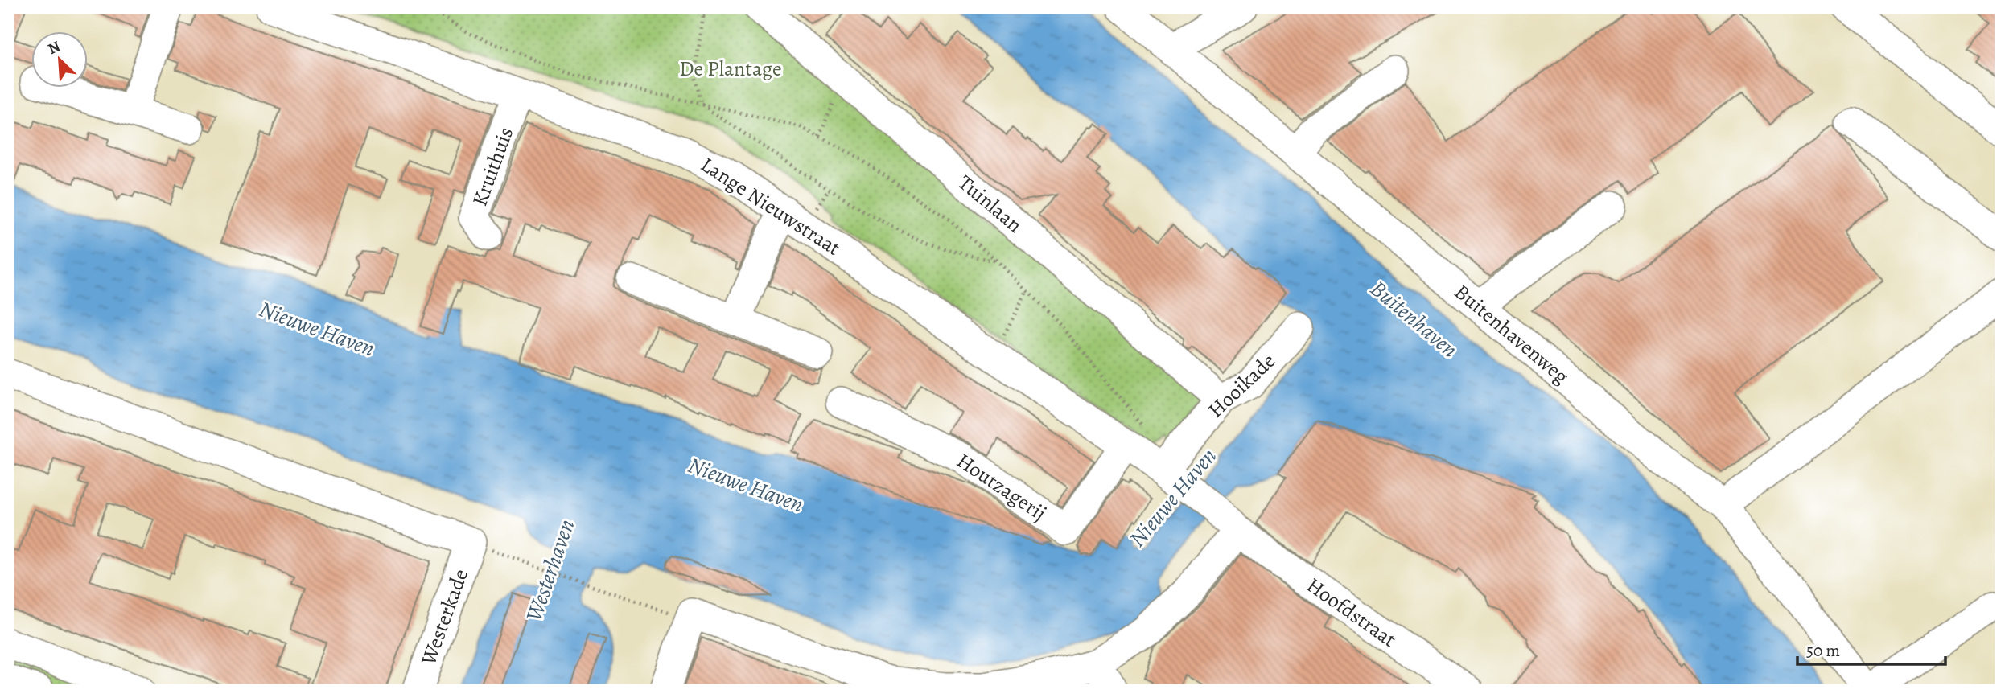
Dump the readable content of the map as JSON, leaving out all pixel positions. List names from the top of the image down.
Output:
{
  "streets": {
    "street": [
      "Kruithuis",
      "Tuinlaan",
      "Lange Nieuwstraat",
      "Buitenhavenweg",
      "Hooikade",
      "Houtzagerij",
      "Hoofdstraat",
      "Westerkade"
    ]
  },
  "crossings": [
    ["Kruithuis", "Lange Nieuwstraat"],
    ["Tuinlaan", "Hooikade"],
    ["Lange Nieuwstraat", "Hooikade"],
    ["Lange Nieuwstraat", "Houtzagerij"],
    ["Lange Nieuwstraat", "Hoofdstraat"],
    ["Hooikade", "Hoofdstraat"]
  ],
  "water": ["Buitenhaven", "Nieuwe Haven", "Westerhaven"],
  "parks": ["De Plantage"],
  "scale_bar": "50 m",
  "north": "top left"
}
